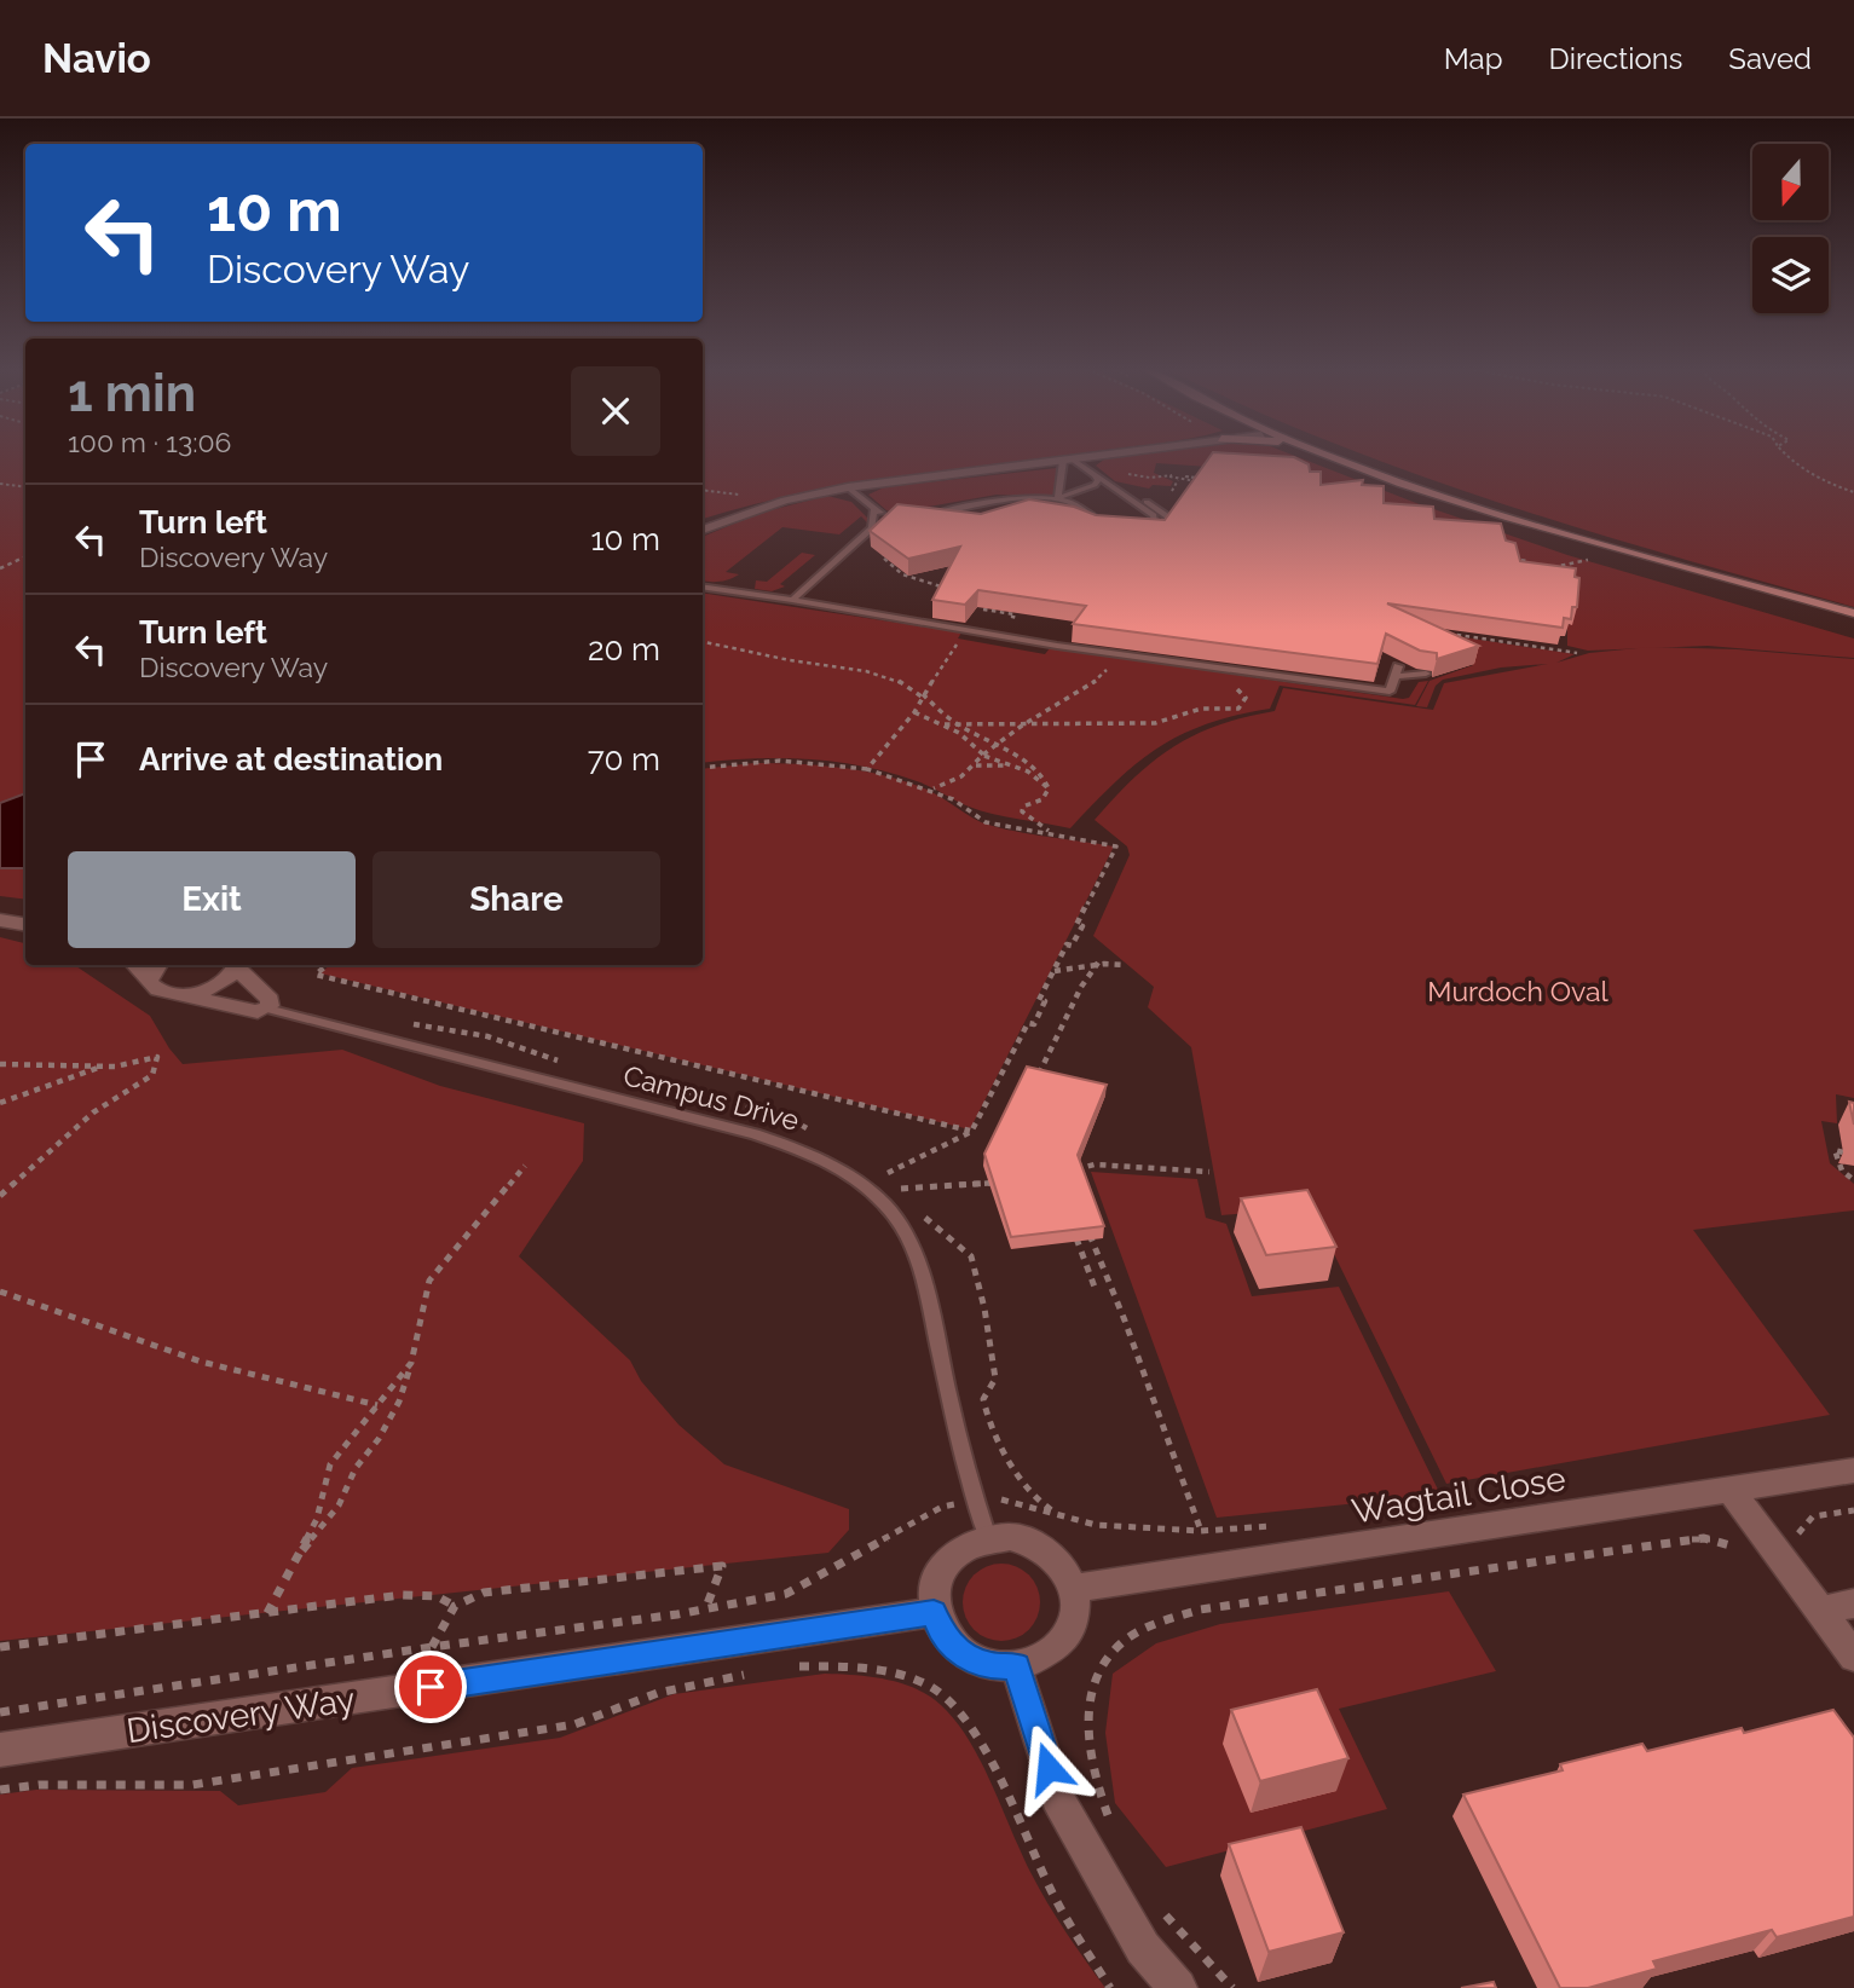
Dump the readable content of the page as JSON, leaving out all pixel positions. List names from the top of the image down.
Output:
{
  "streets": {
    "street": ["Wagtail Close", "Discovery Way"],
    "lane": ["Campus Drive"]
  },
  "crossings": [
    ["Campus Drive", "Wagtail Close"],
    ["Campus Drive", "Discovery Way"],
    ["Wagtail Close", "Discovery Way"]
  ],
  "parks": ["Murdoch Oval"],
  "north": "bottom",
  "page": {
    "header": "Navio",
    "nav": ["Map", "Directions", "Saved"],
    "turn": ["10 m", "Discovery Way"],
    "heading": ["1 min", "100 m · 13:06"],
    "list": [
      {
        "name": "Turn left",
        "note": "Discovery Way",
        "value": "10 m"
      },
      {
        "name": "Turn left",
        "note": "Discovery Way",
        "value": "20 m"
      },
      {
        "name": "Arrive at destination",
        "value": "70 m"
      }
    ],
    "buttons": ["Exit", "Share"]
  }
}
